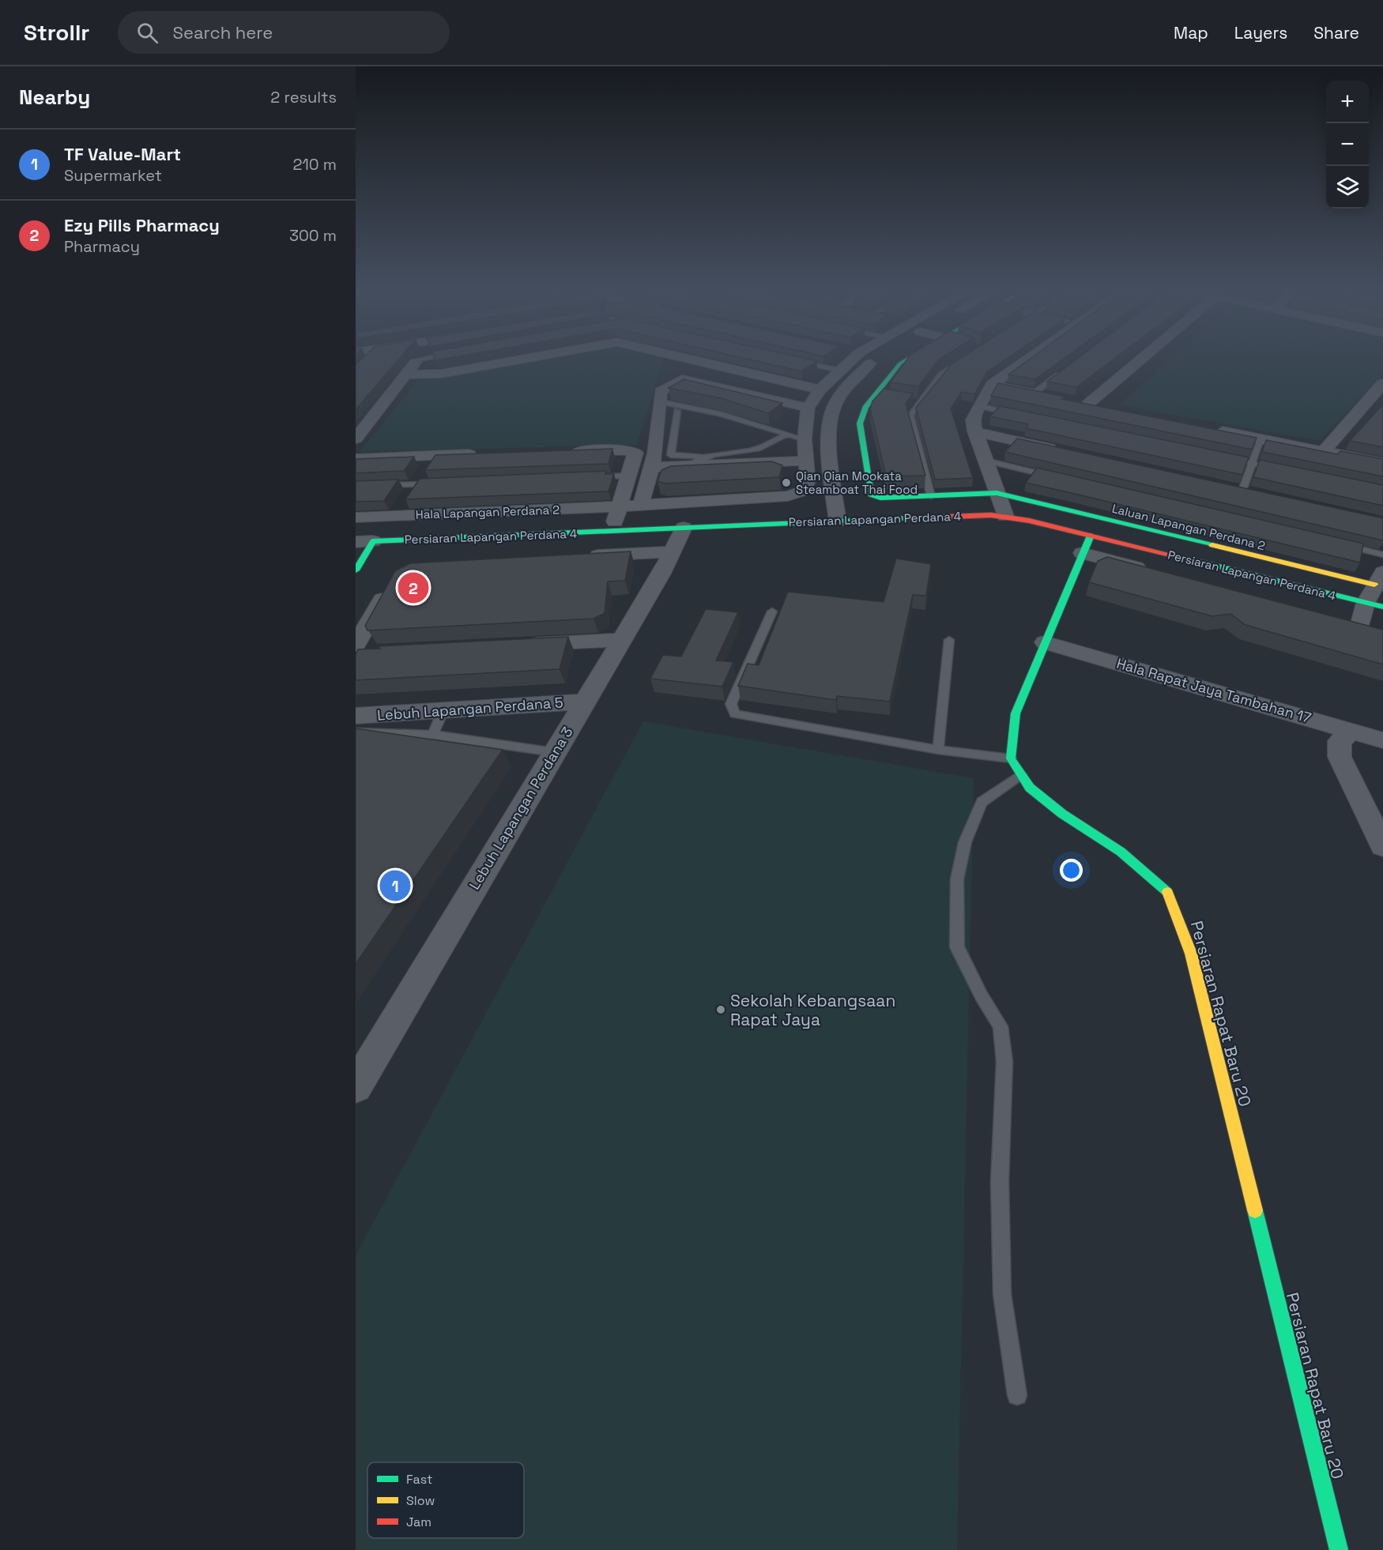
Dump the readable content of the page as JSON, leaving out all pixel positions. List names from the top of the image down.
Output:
{
  "streets": {
    "street": [
      "Hala Lapangan Perdana 2",
      "Persiaran Lapangan Perdana 4",
      "Laluan Lapangan Perdana 2",
      "Hala Rapat Jaya Tambahan 17",
      "Lebuh Lapangan Perdana 5",
      "Lebuh Lapangan Perdana 3",
      "Persiaran Rapat Baru 20"
    ]
  },
  "crossings": [
    ["Persiaran Lapangan Perdana 4", "Lebuh Lapangan Perdana 3"],
    ["Lebuh Lapangan Perdana 5", "Lebuh Lapangan Perdana 3"]
  ],
  "places": ["Qian Qian Mookata Steamboat Thai Food", "Sekolah Kebangsaan Rapat Jaya"],
  "legend": ["Fast", "Slow", "Jam"],
  "page": {
    "header": "Strollr",
    "search": "Search here",
    "nav": ["Map", "Layers", "Share"],
    "heading": ["Nearby", "2 results"],
    "map_buttons": ["+", "−"],
    "list": [
      {
        "mark": "1",
        "name": "TF Value-Mart",
        "note": "Supermarket",
        "value": "210 m"
      },
      {
        "mark": "2",
        "name": "Ezy Pills Pharmacy",
        "note": "Pharmacy",
        "value": "300 m"
      }
    ],
    "pins": ["2", "1"]
  }
}
